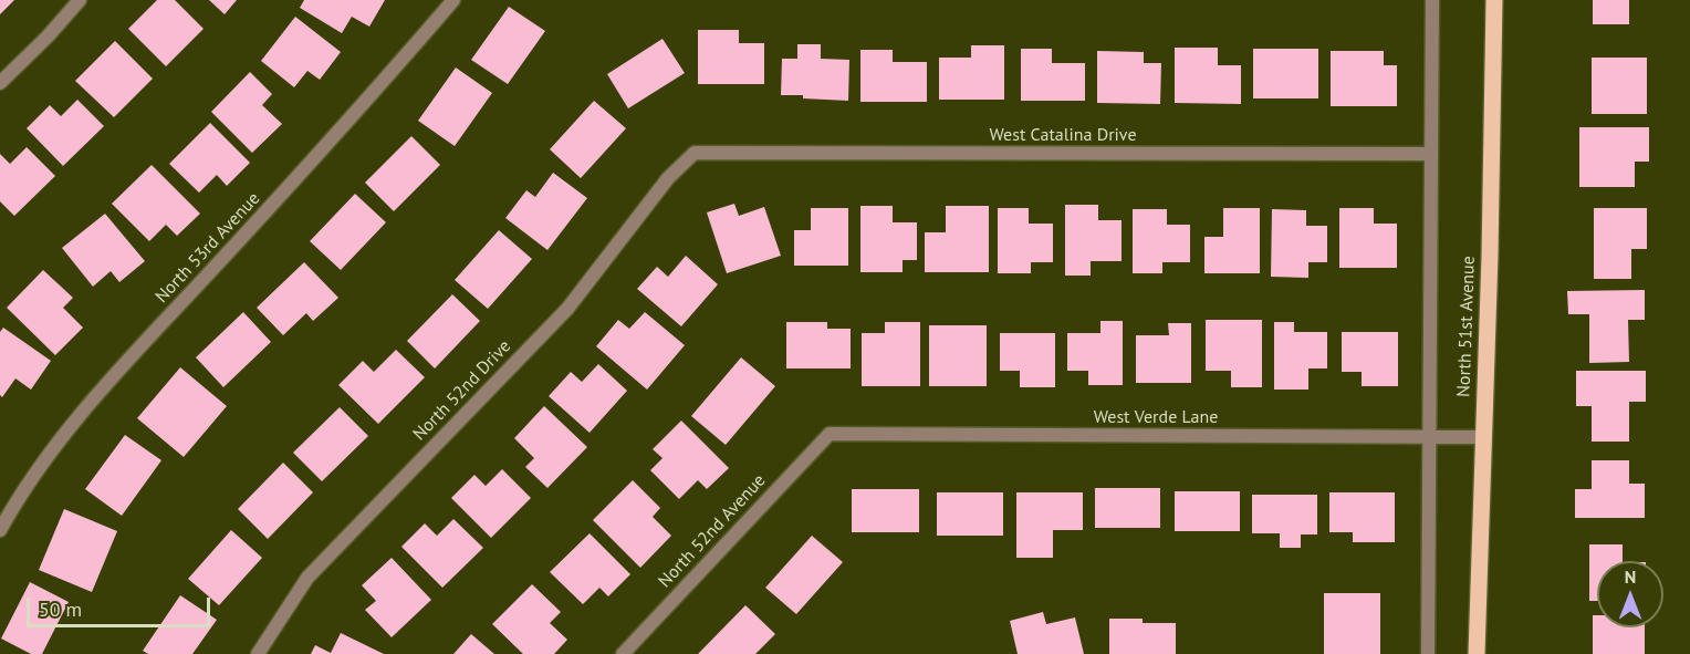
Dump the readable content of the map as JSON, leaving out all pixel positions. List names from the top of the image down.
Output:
{
  "streets": {
    "main road": ["North 51st Avenue"],
    "street": [
      "West Catalina Drive",
      "North 53rd Avenue",
      "North 52nd Drive",
      "West Verde Lane",
      "North 52nd Avenue"
    ]
  },
  "crossings": [
    ["West Catalina Drive", "North 51st Avenue"],
    ["West Catalina Drive", "North 52nd Drive"],
    ["North 51st Avenue", "West Verde Lane"],
    ["West Verde Lane", "North 52nd Avenue"]
  ],
  "scale_bar": "50 m",
  "north": "top"
}
